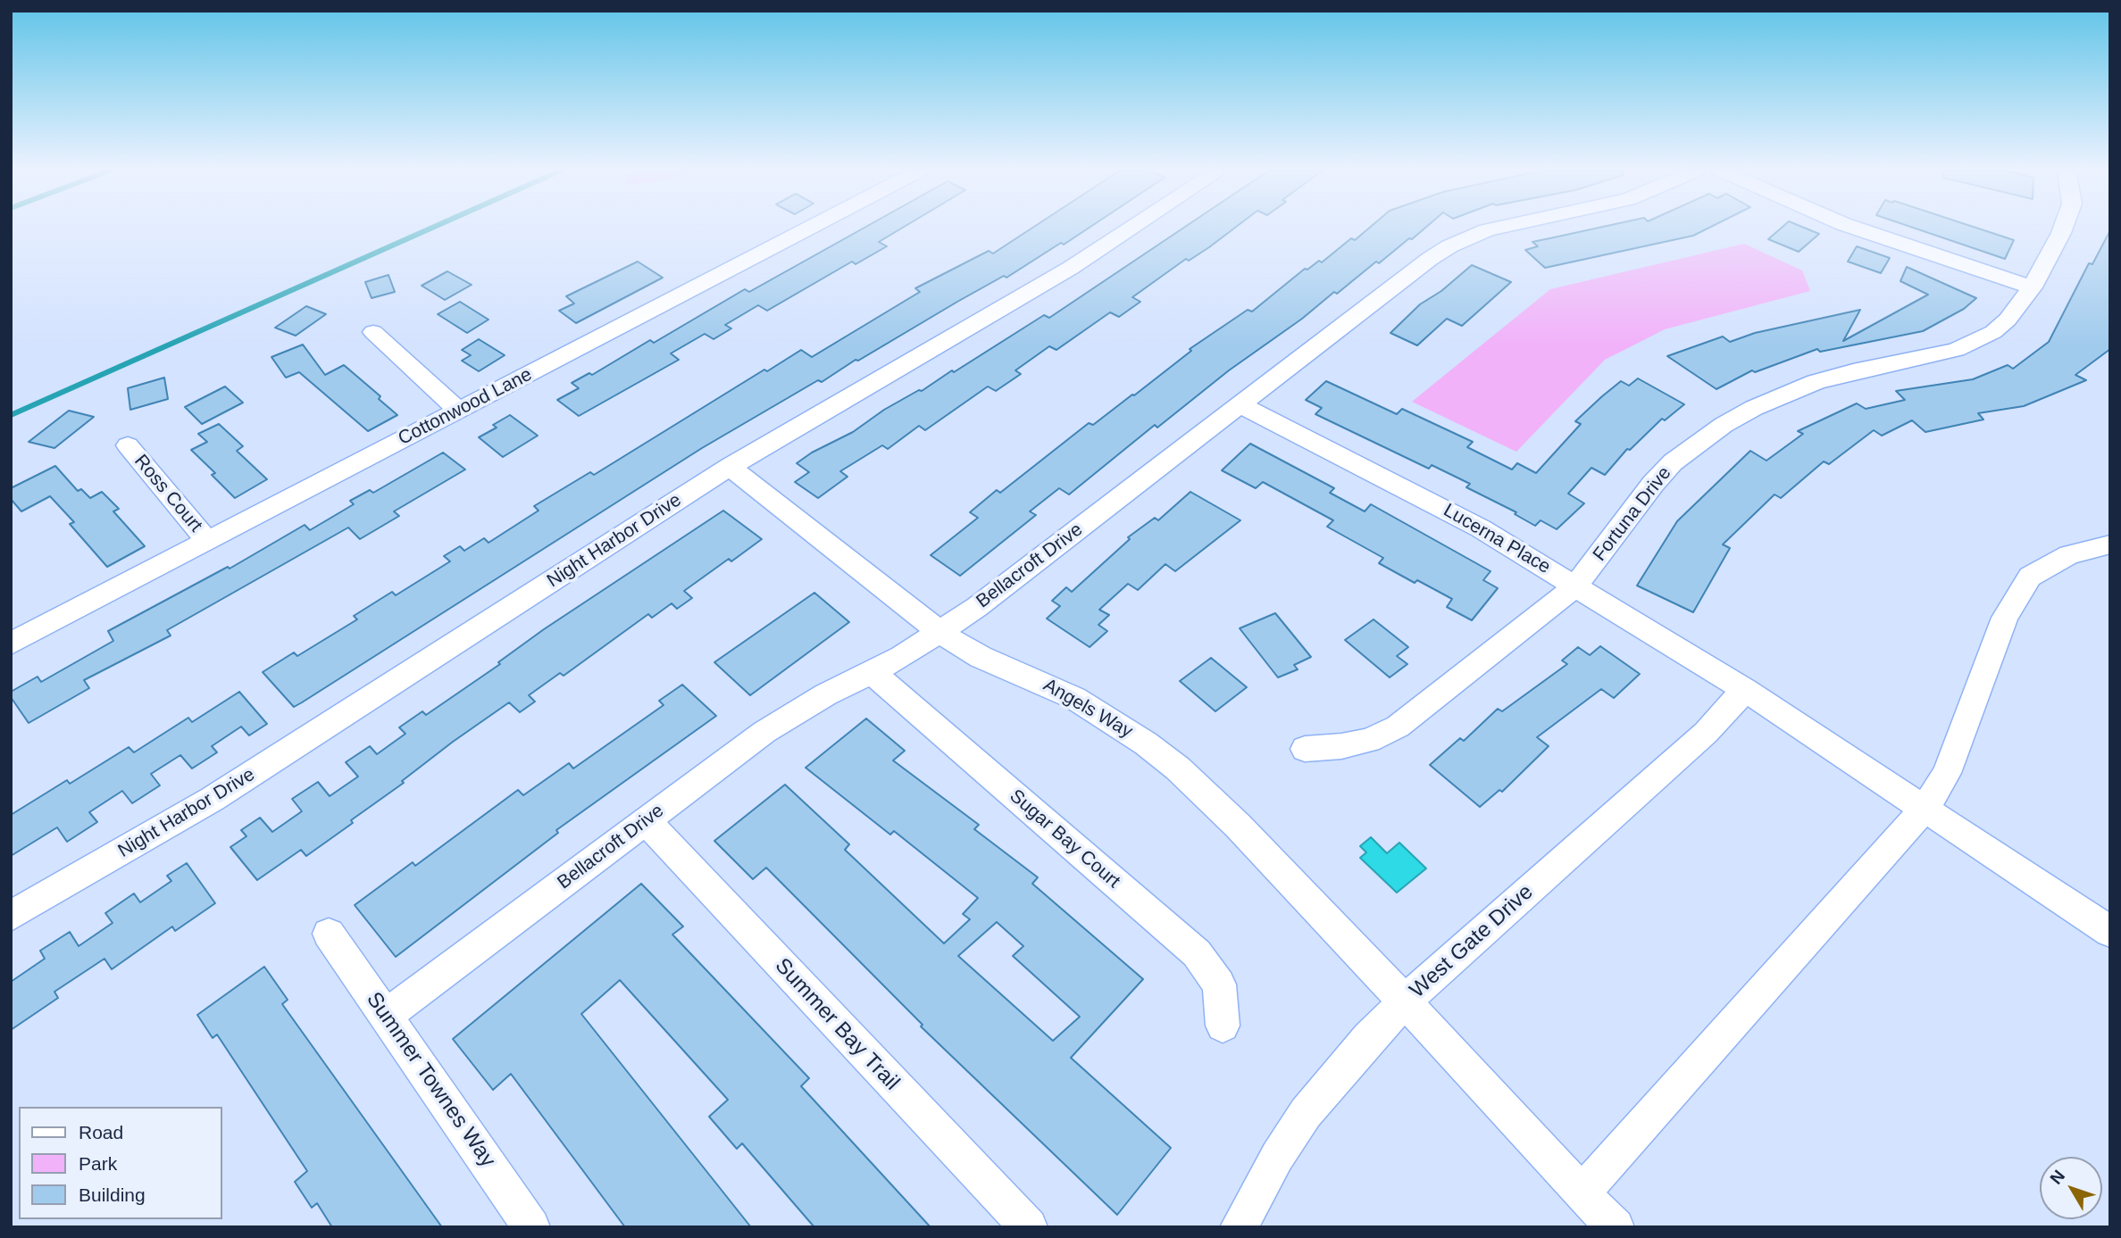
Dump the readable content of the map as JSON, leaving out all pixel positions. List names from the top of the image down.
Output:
{
  "streets": {
    "street": [
      "Cottonwood Lane",
      "Ross Court",
      "Fortuna Drive",
      "Lucerna Place",
      "Night Harbor Drive",
      "Bellacroft Drive",
      "Angels Way",
      "Sugar Bay Court",
      "West Gate Drive",
      "Summer Bay Trail",
      "Summer Townes Way"
    ]
  },
  "crossings": [
    ["Cottonwood Lane", "Ross Court"],
    ["Fortuna Drive", "Lucerna Place"],
    ["Lucerna Place", "Bellacroft Drive"],
    ["Lucerna Place", "West Gate Drive"],
    ["Night Harbor Drive", "Angels Way"],
    ["Bellacroft Drive", "Angels Way"],
    ["Bellacroft Drive", "Sugar Bay Court"],
    ["Bellacroft Drive", "Summer Bay Trail"],
    ["Bellacroft Drive", "Summer Townes Way"],
    ["Angels Way", "West Gate Drive"]
  ],
  "legend": ["Road", "Park", "Building"],
  "north": "top left"
}
